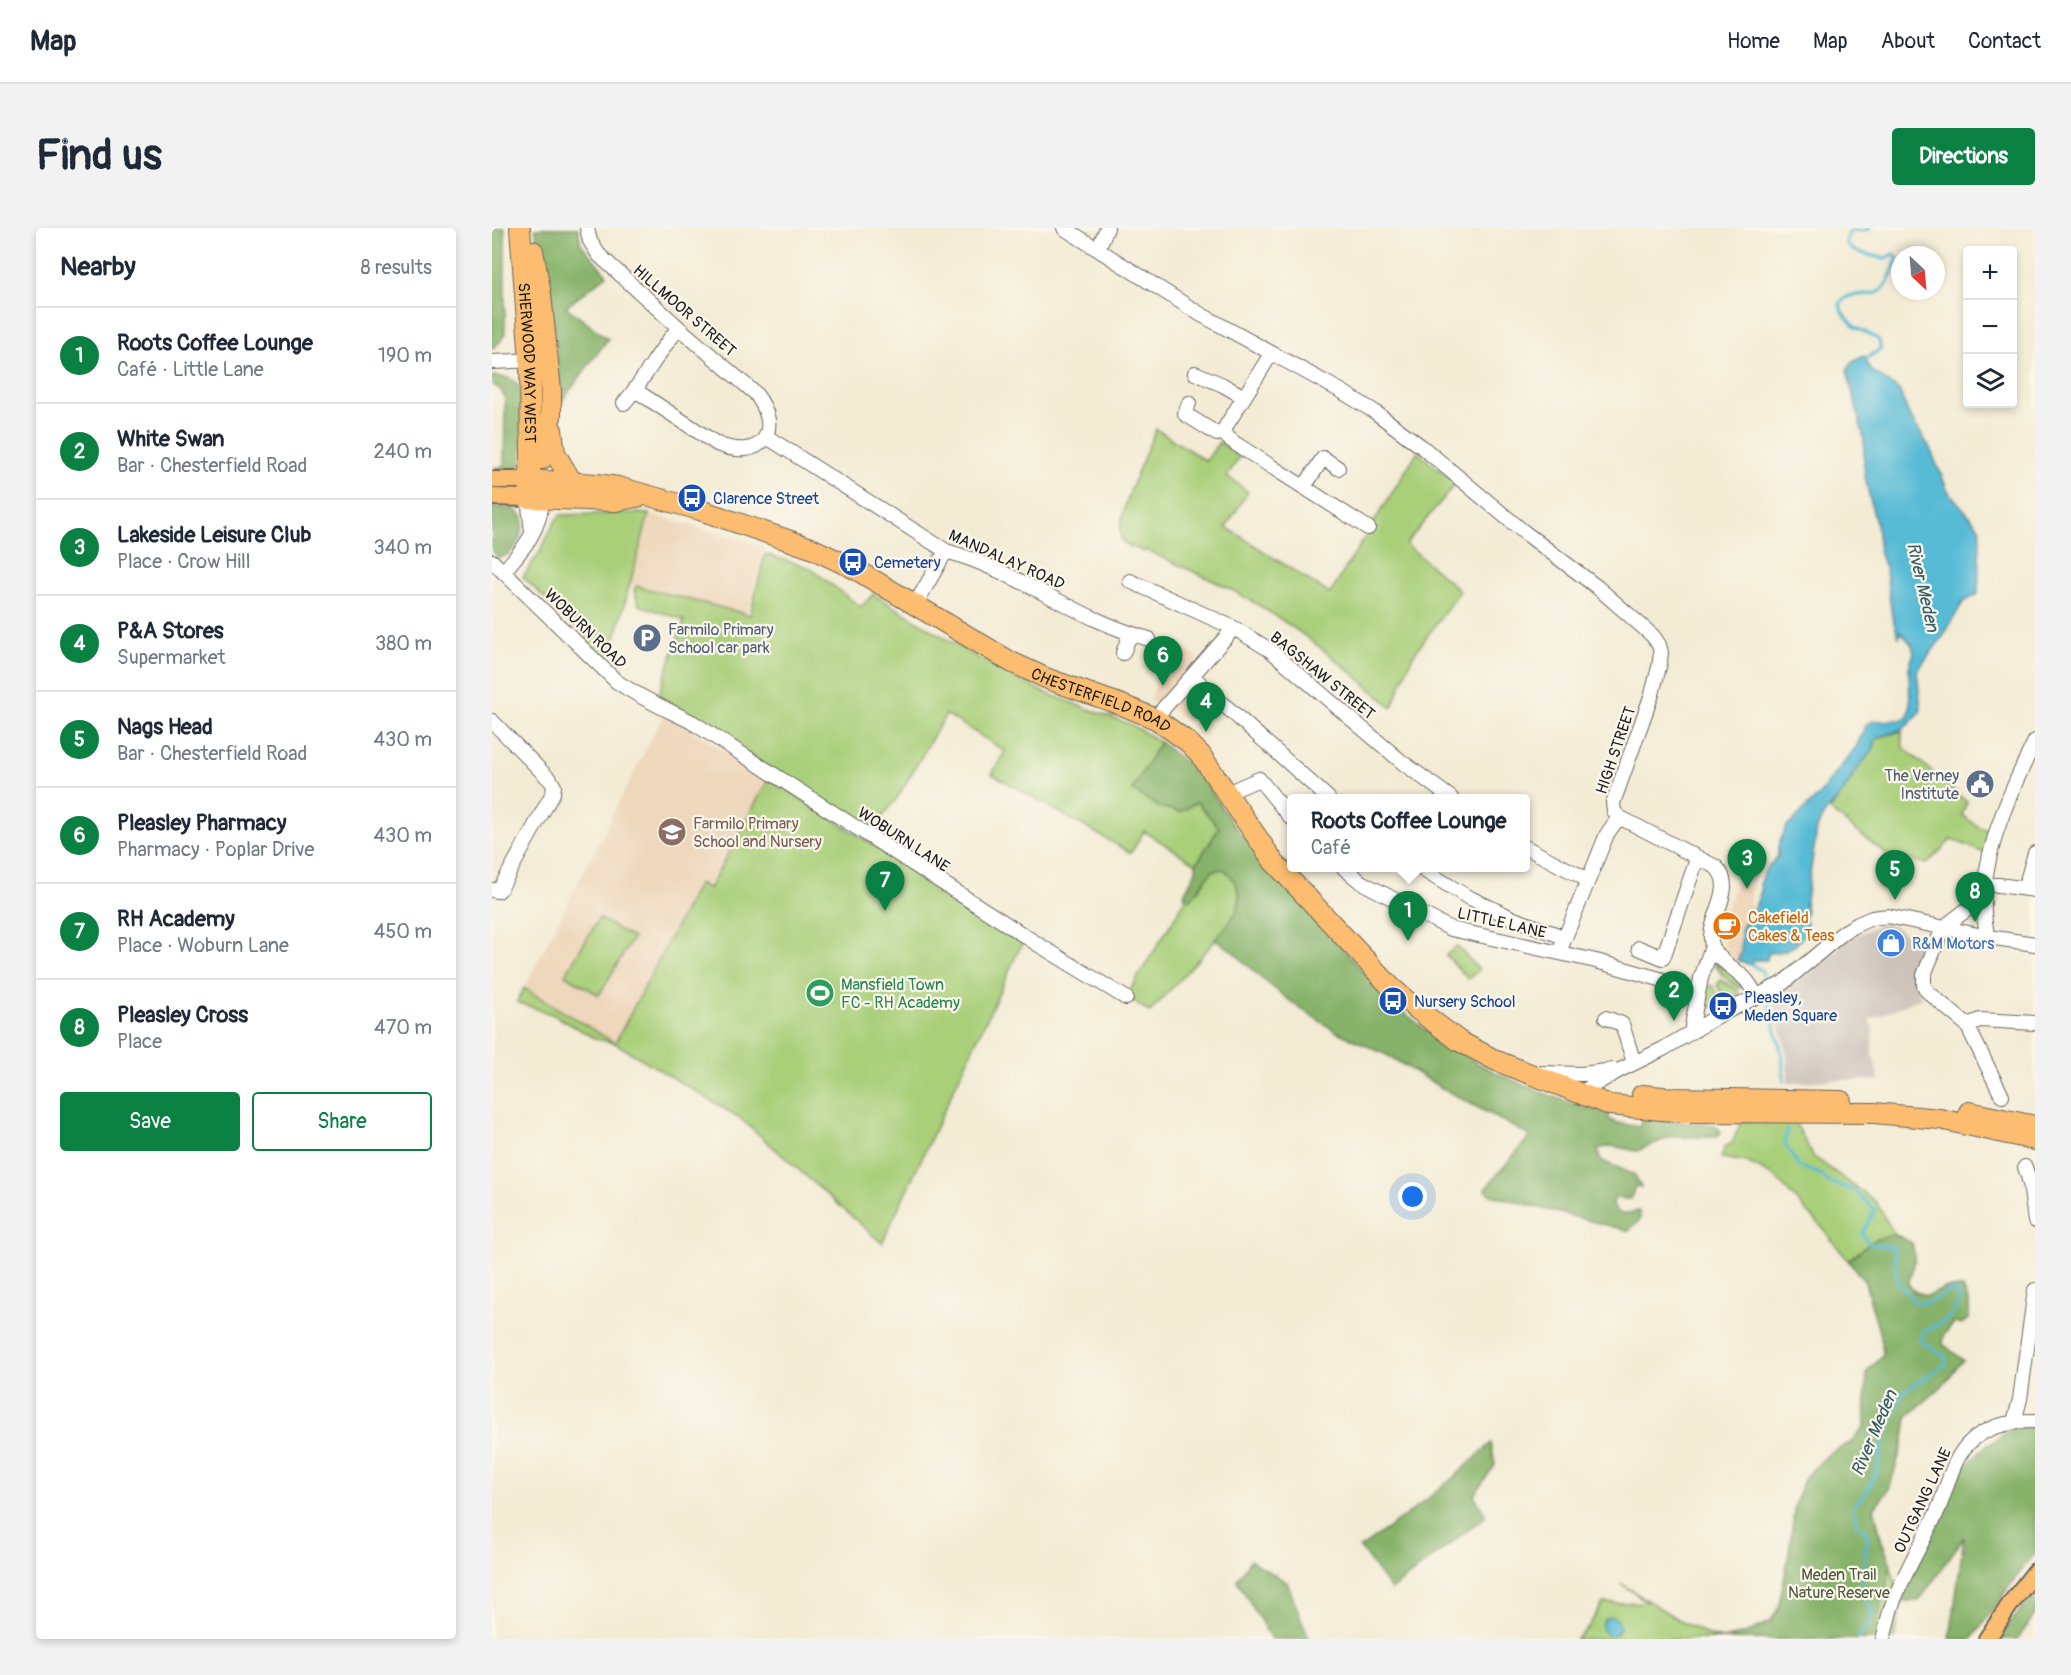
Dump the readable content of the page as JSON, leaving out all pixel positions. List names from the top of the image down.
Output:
{
  "streets": {
    "highway": ["SHERWOOD WAY WEST", "CHESTERFIELD ROAD"],
    "street": [
      "HILLMOOR STREET",
      "MANDALAY ROAD",
      "WOBURN ROAD",
      "BAGSHAW STREET",
      "HIGH STREET",
      "WOBURN LANE",
      "LITTLE LANE",
      "OUTGANG LANE"
    ]
  },
  "crossings": [
    ["HILLMOOR STREET", "MANDALAY ROAD"],
    ["SHERWOOD WAY WEST", "CHESTERFIELD ROAD"],
    ["WOBURN ROAD", "WOBURN LANE"],
    ["HIGH STREET", "LITTLE LANE"]
  ],
  "water": ["River Meden"],
  "parks": ["Meden Trail Nature Reserve"],
  "places": {
    "bus stop": [
      "Clarence Street",
      "Cemetery",
      "Nursery School",
      "Pleasley, Meden Square"
    ],
    "parking": ["Farmilo Primary School car park"],
    "public building": ["The Verney Institute"],
    "school or university": ["Farmilo Primary School and Nursery"],
    "cafe": ["Cakefield Cakes & Teas"],
    "shop": ["R&M Motors"],
    "sports": ["Mansfield Town FC - RH Academy"]
  },
  "north": "bottom right",
  "page": {
    "header": "Map",
    "nav": [
      "Home",
      "Map",
      "About",
      "Contact"
    ],
    "buttons": [
      "Directions",
      ["Save", "Share"]
    ],
    "title": "Find us",
    "heading": ["Nearby", "8 results"],
    "map_buttons": ["+", "−"],
    "list": [
      {
        "mark": "1",
        "name": "Roots Coffee Lounge",
        "note": "Café · Little Lane",
        "value": "190 m"
      },
      {
        "mark": "2",
        "name": "White Swan",
        "note": "Bar · Chesterfield Road",
        "value": "240 m"
      },
      {
        "mark": "3",
        "name": "Lakeside Leisure Club",
        "note": "Place · Crow Hill",
        "value": "340 m"
      },
      {
        "mark": "4",
        "name": "P&A Stores",
        "note": "Supermarket",
        "value": "380 m"
      },
      {
        "mark": "5",
        "name": "Nags Head",
        "note": "Bar · Chesterfield Road",
        "value": "430 m"
      },
      {
        "mark": "6",
        "name": "Pleasley Pharmacy",
        "note": "Pharmacy · Poplar Drive",
        "value": "430 m"
      },
      {
        "mark": "7",
        "name": "RH Academy",
        "note": "Place · Woburn Lane",
        "value": "450 m"
      },
      {
        "mark": "8",
        "name": "Pleasley Cross",
        "note": "Place",
        "value": "470 m"
      }
    ],
    "pins": [
      "6",
      "4",
      "3",
      "5",
      "7",
      "8",
      "1",
      "2"
    ],
    "popup": ["Roots Coffee Lounge", "Café"]
  }
}
